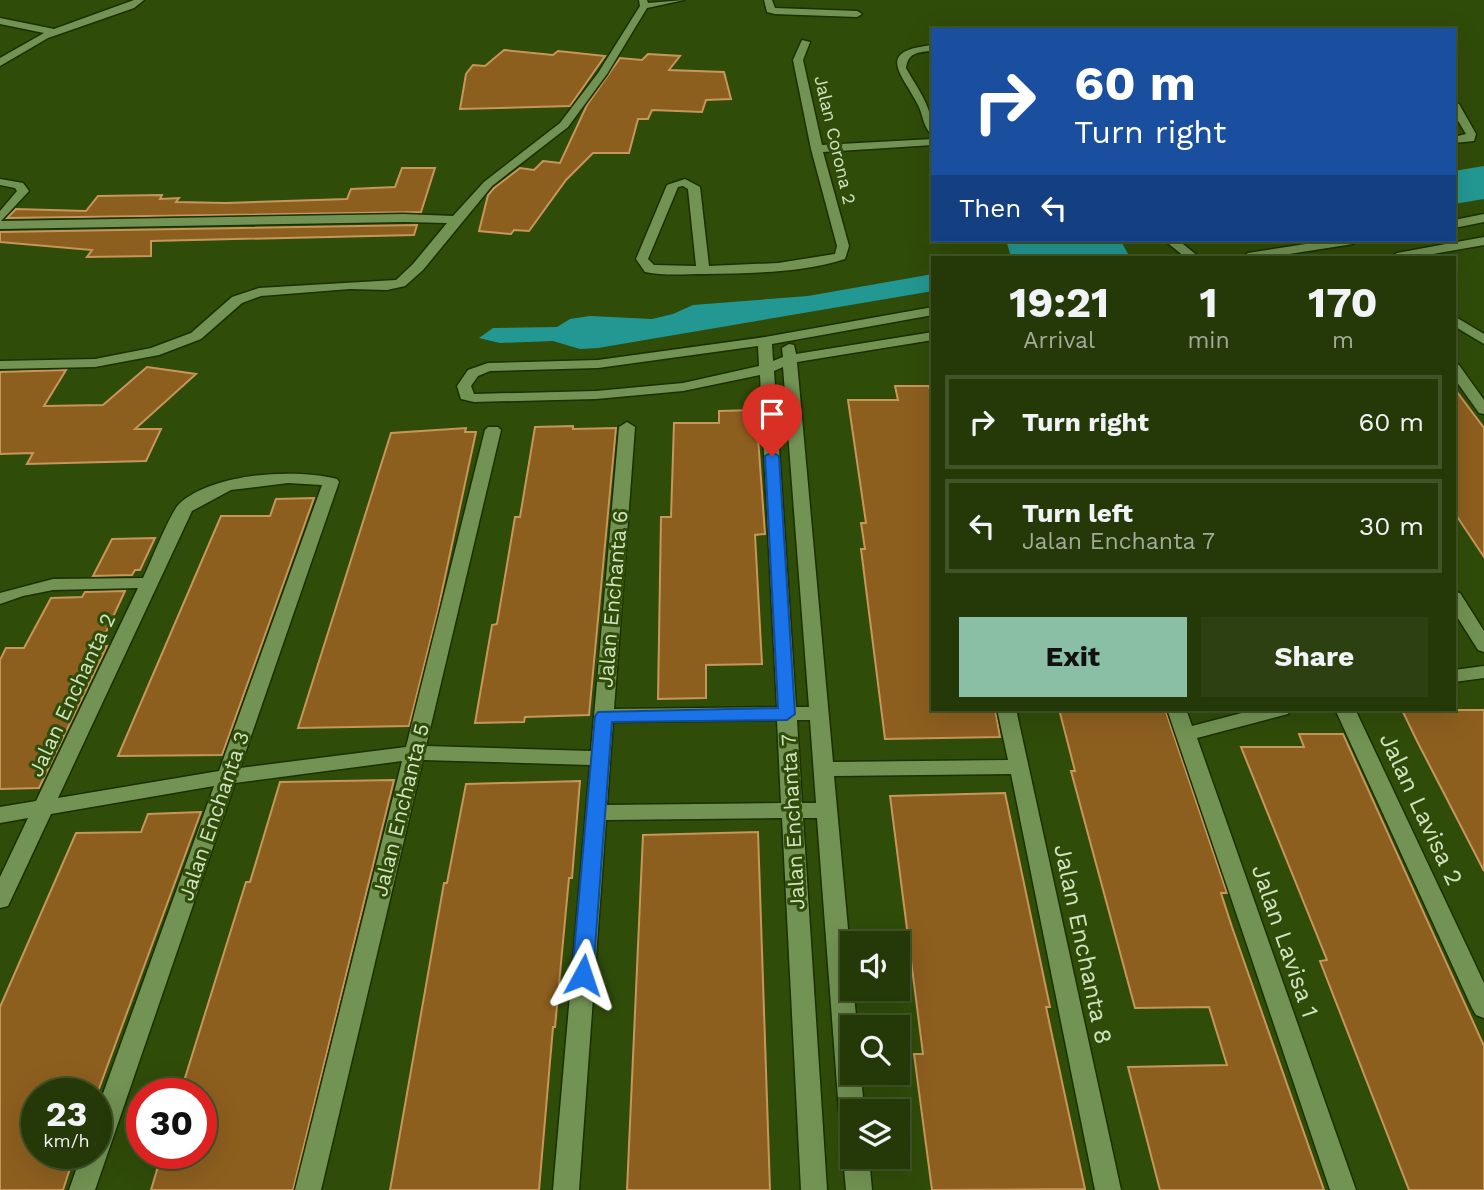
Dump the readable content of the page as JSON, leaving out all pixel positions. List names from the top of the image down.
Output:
{
  "streets": {
    "street": [
      "Jalan Corona 2",
      "Jalan Enchanta 6",
      "Jalan Enchanta 2",
      "Jalan Lavisa 2",
      "Jalan Enchanta 5",
      "Jalan Enchanta 3",
      "Jalan Enchanta 7",
      "Jalan Lavisa 1",
      "Jalan Enchanta 8"
    ]
  },
  "crossings": [
    ["Jalan Enchanta 2", "Jalan Enchanta 3"]
  ],
  "page": {
    "turn": ["60 m", "Turn right"],
    "then": "Then",
    "eta": [
      "19:21",
      "Arrival",
      "1",
      "min",
      "170",
      "m"
    ],
    "list": [
      {
        "name": "Turn right",
        "value": "60 m"
      },
      {
        "name": "Turn left",
        "note": "Jalan Enchanta 7",
        "value": "30 m"
      }
    ],
    "buttons": ["Exit", "Share"],
    "speed": "23 km/h",
    "limit": "30"
  }
}
